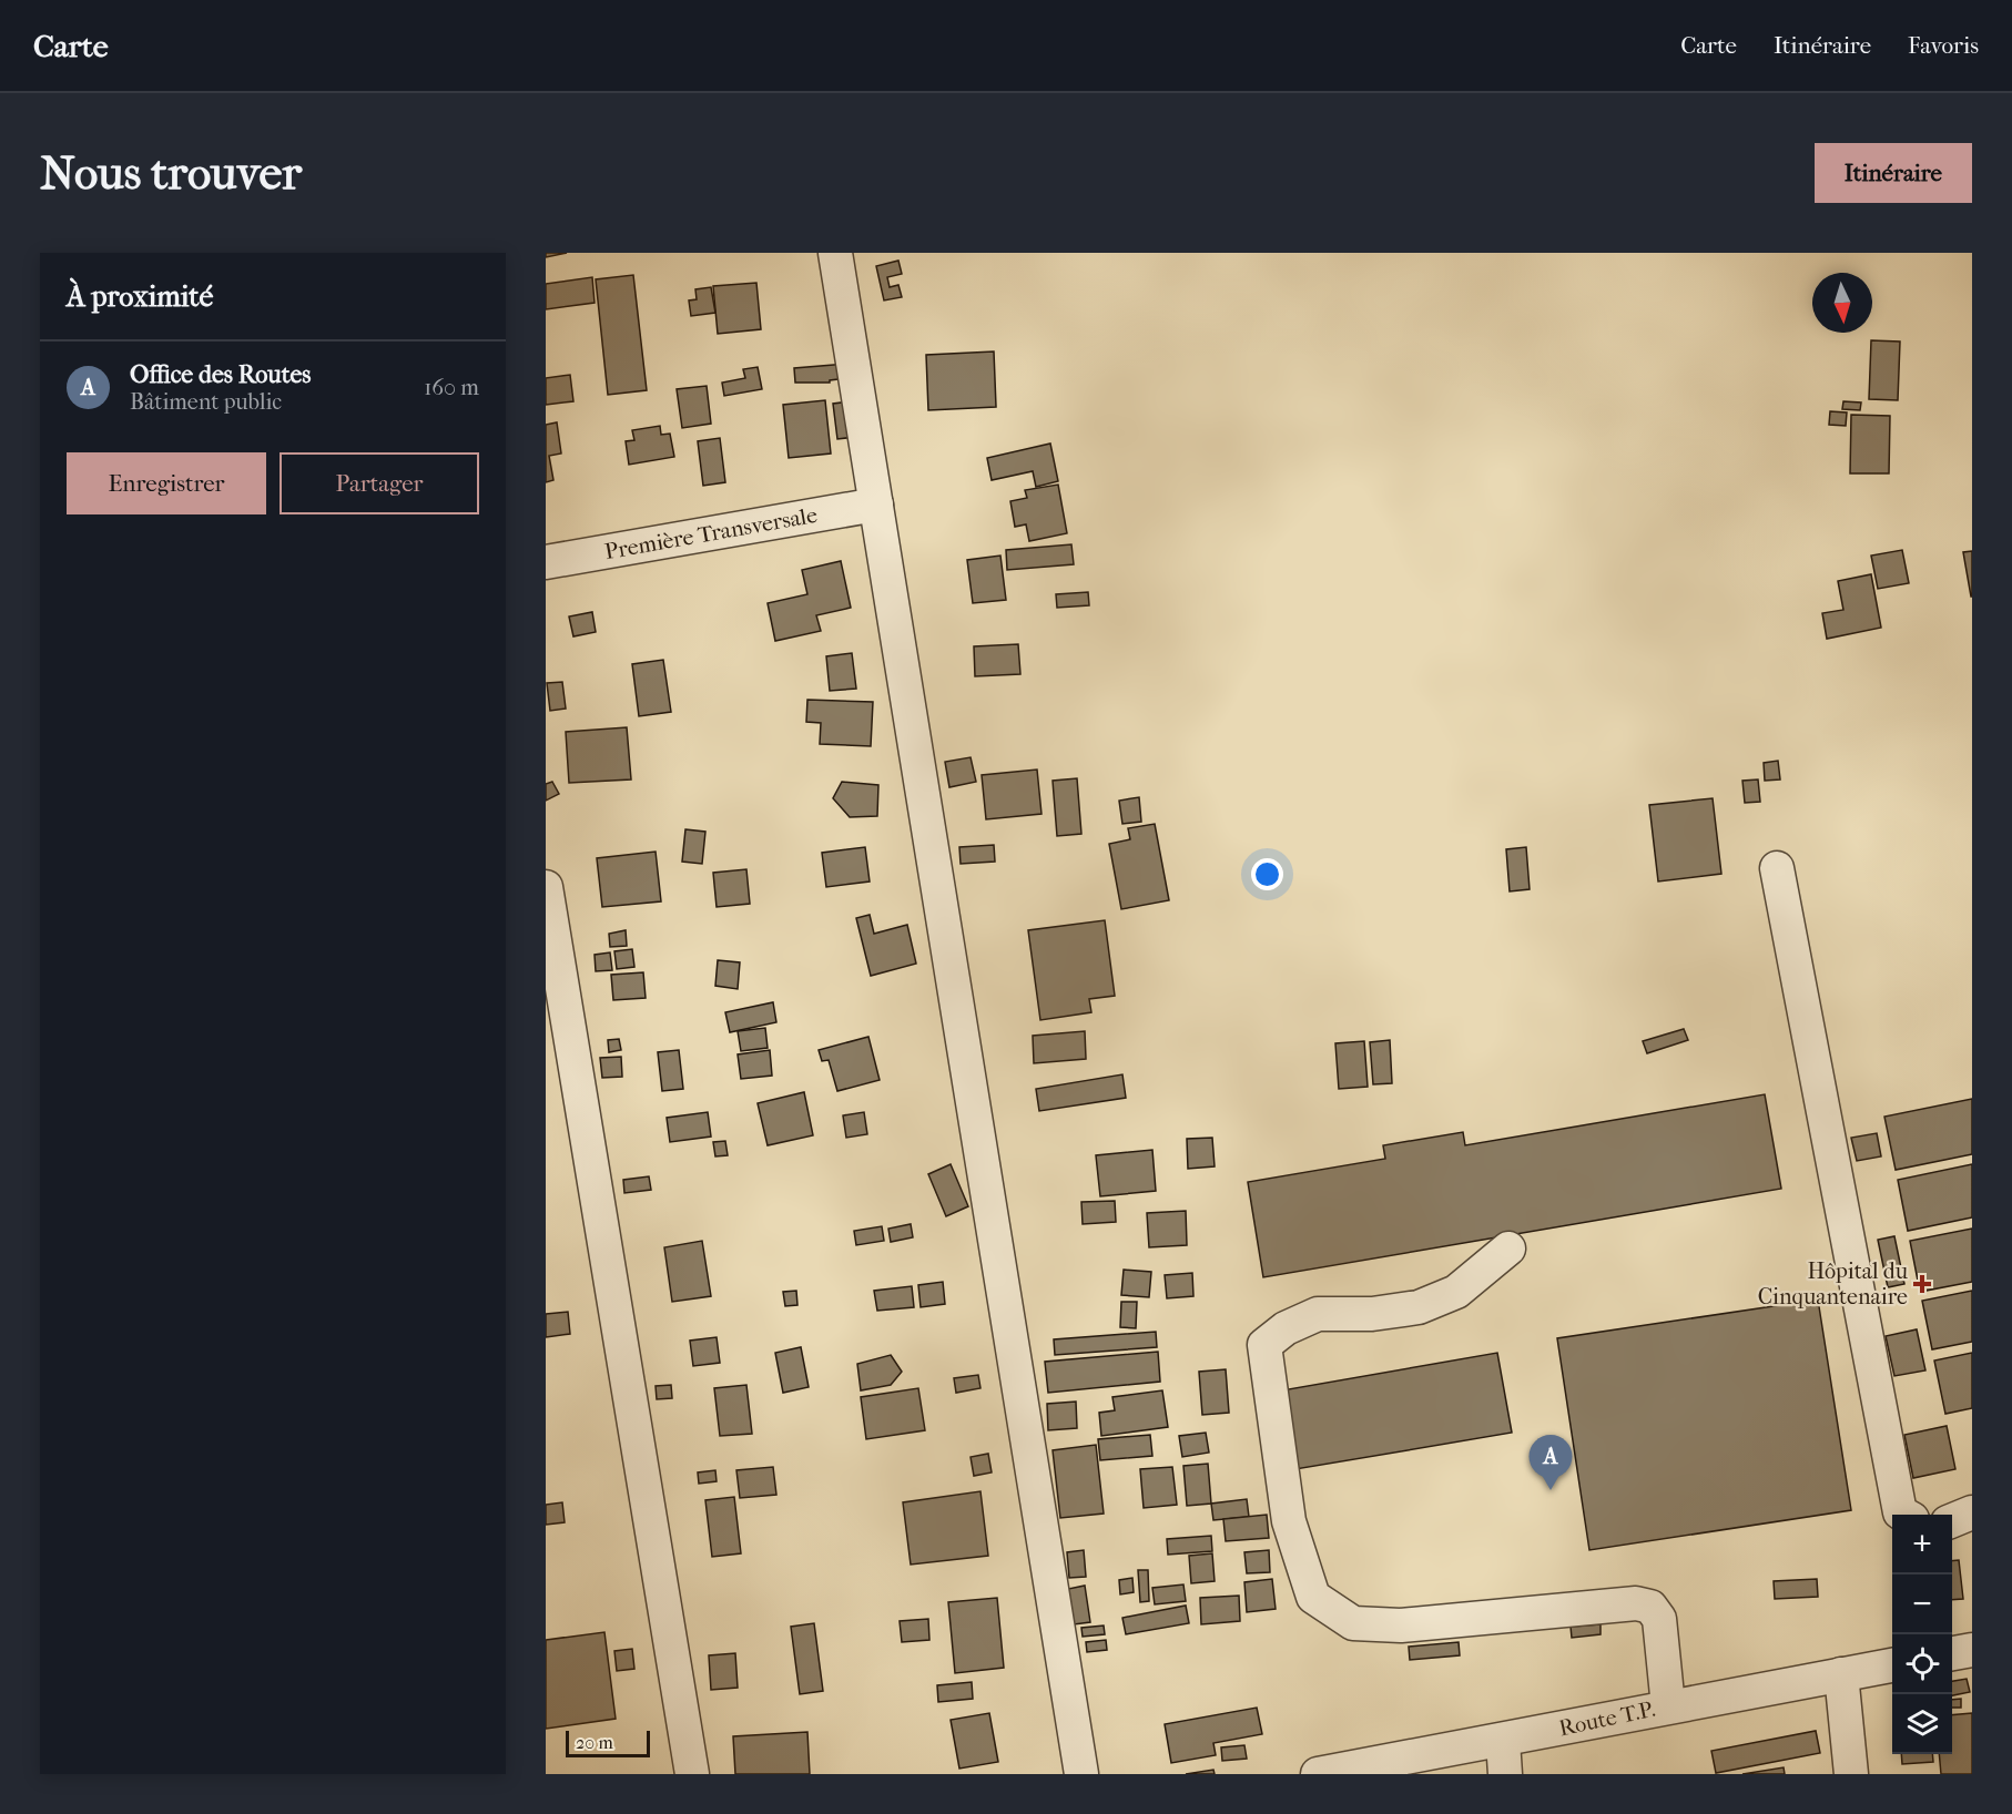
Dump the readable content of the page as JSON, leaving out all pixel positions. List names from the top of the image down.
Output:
{
  "streets": {
    "street": ["Première Transversale", "Route T.P."]
  },
  "places": {
    "health": ["Hôpital du Cinquantenaire"]
  },
  "scale_bar": "20 m",
  "north": "bottom",
  "page": {
    "header": "Carte",
    "nav": ["Carte", "Itinéraire", "Favoris"],
    "buttons": [
      "Itinéraire",
      ["Enregistrer", "Partager"]
    ],
    "title": "Nous trouver",
    "heading": "À proximité",
    "list": [
      {
        "mark": "A",
        "name": "Office des Routes",
        "note": "Bâtiment public",
        "value": "160 m"
      }
    ],
    "pins": "A",
    "map_buttons": ["+", "−"],
    "scale": "20 m"
  }
}
